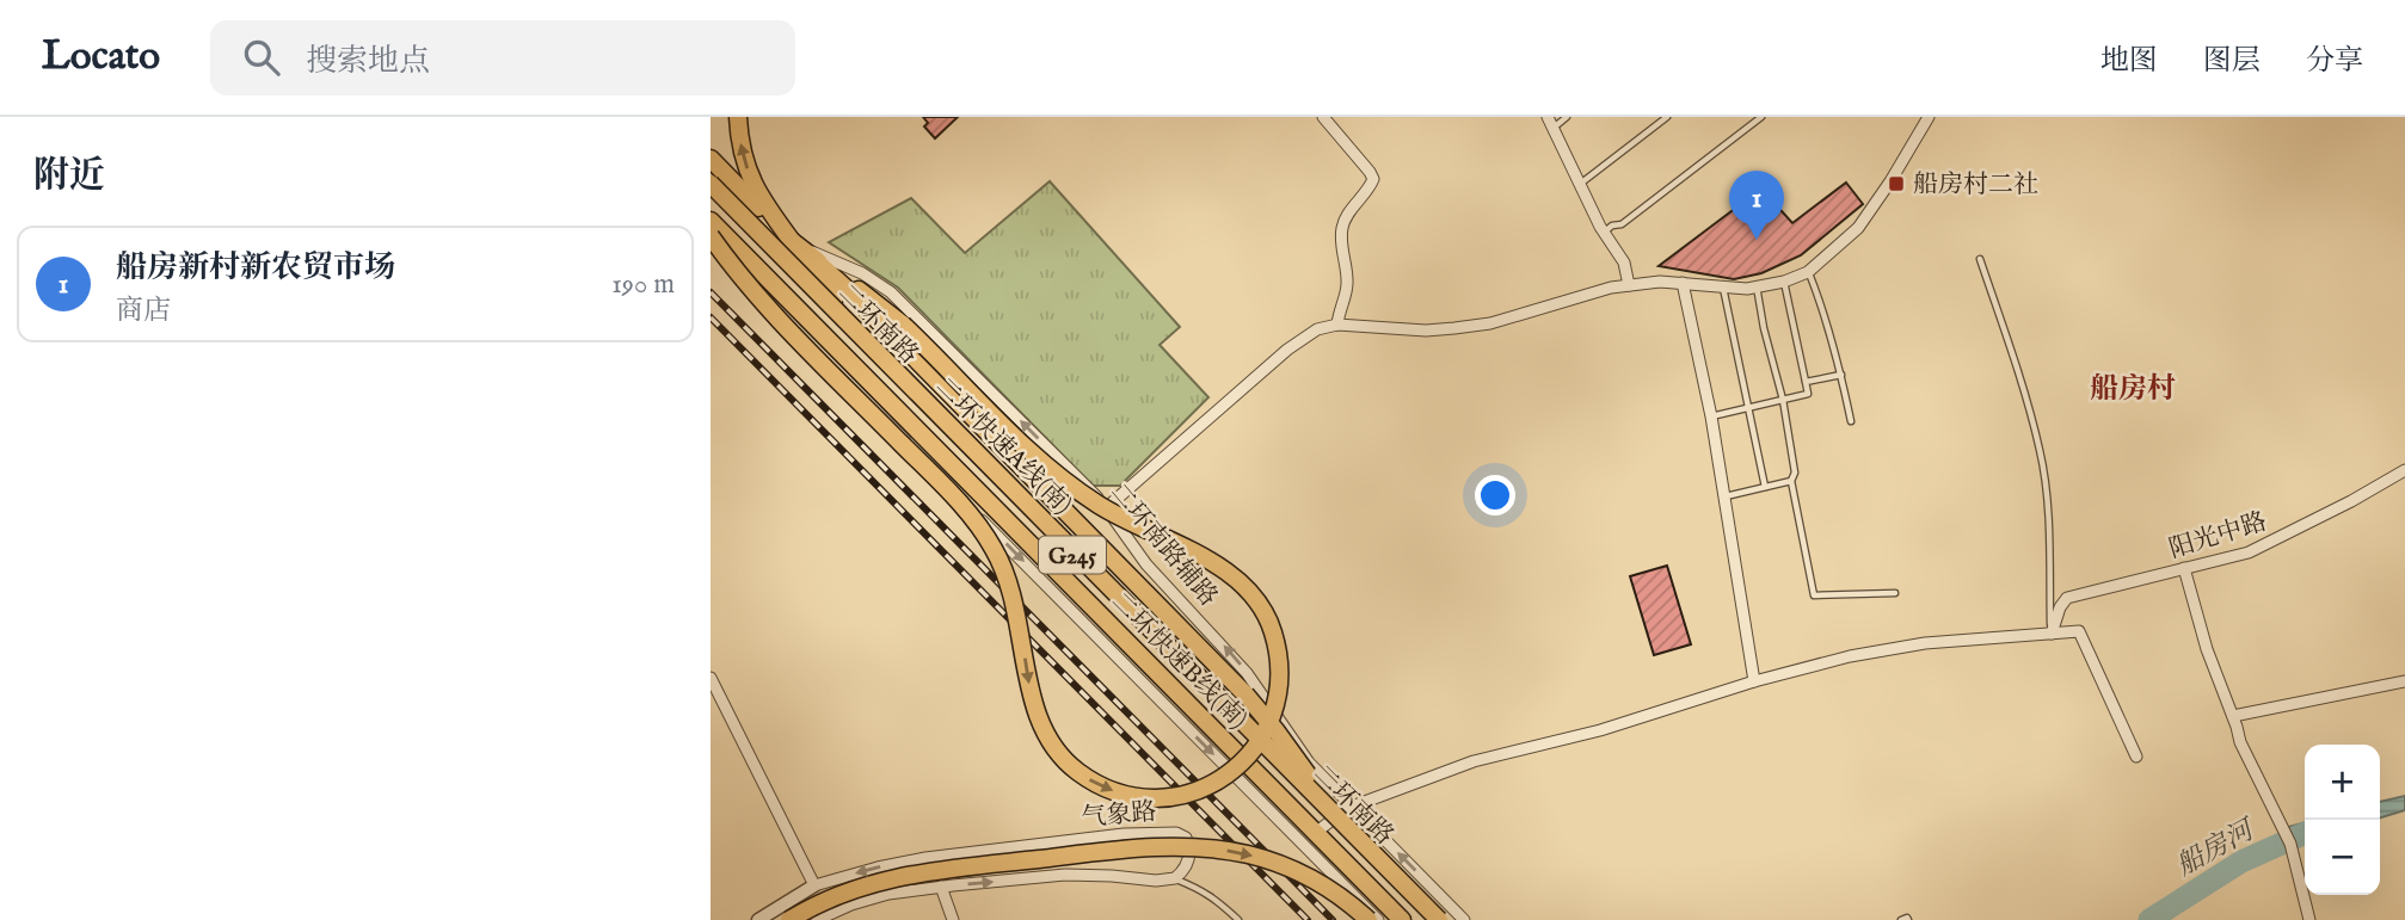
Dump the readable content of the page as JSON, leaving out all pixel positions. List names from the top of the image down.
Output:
{
  "streets": {
    "main road": [
      "二环南路",
      "二环快速A线(南)",
      "G245",
      "二环快速B线(南)"
    ],
    "street": ["阳光中路", "二环南路辅路", "气象路"]
  },
  "crossings": [
    ["二环南路", "二环快速A线(南)"],
    ["二环南路", "二环快速B线(南)"]
  ],
  "districts": ["船房村"],
  "water": ["船房河"],
  "places": {
    "transit": ["船房村二社"]
  },
  "page": {
    "header": "Locato",
    "search": "搜索地点",
    "nav": ["地图", "图层", "分享"],
    "heading": "附近",
    "pins": "1",
    "list": [
      {
        "mark": "1",
        "name": "船房新村新农贸市场",
        "note": "商店",
        "value": "190 m"
      }
    ],
    "map_buttons": ["+", "−"]
  }
}
